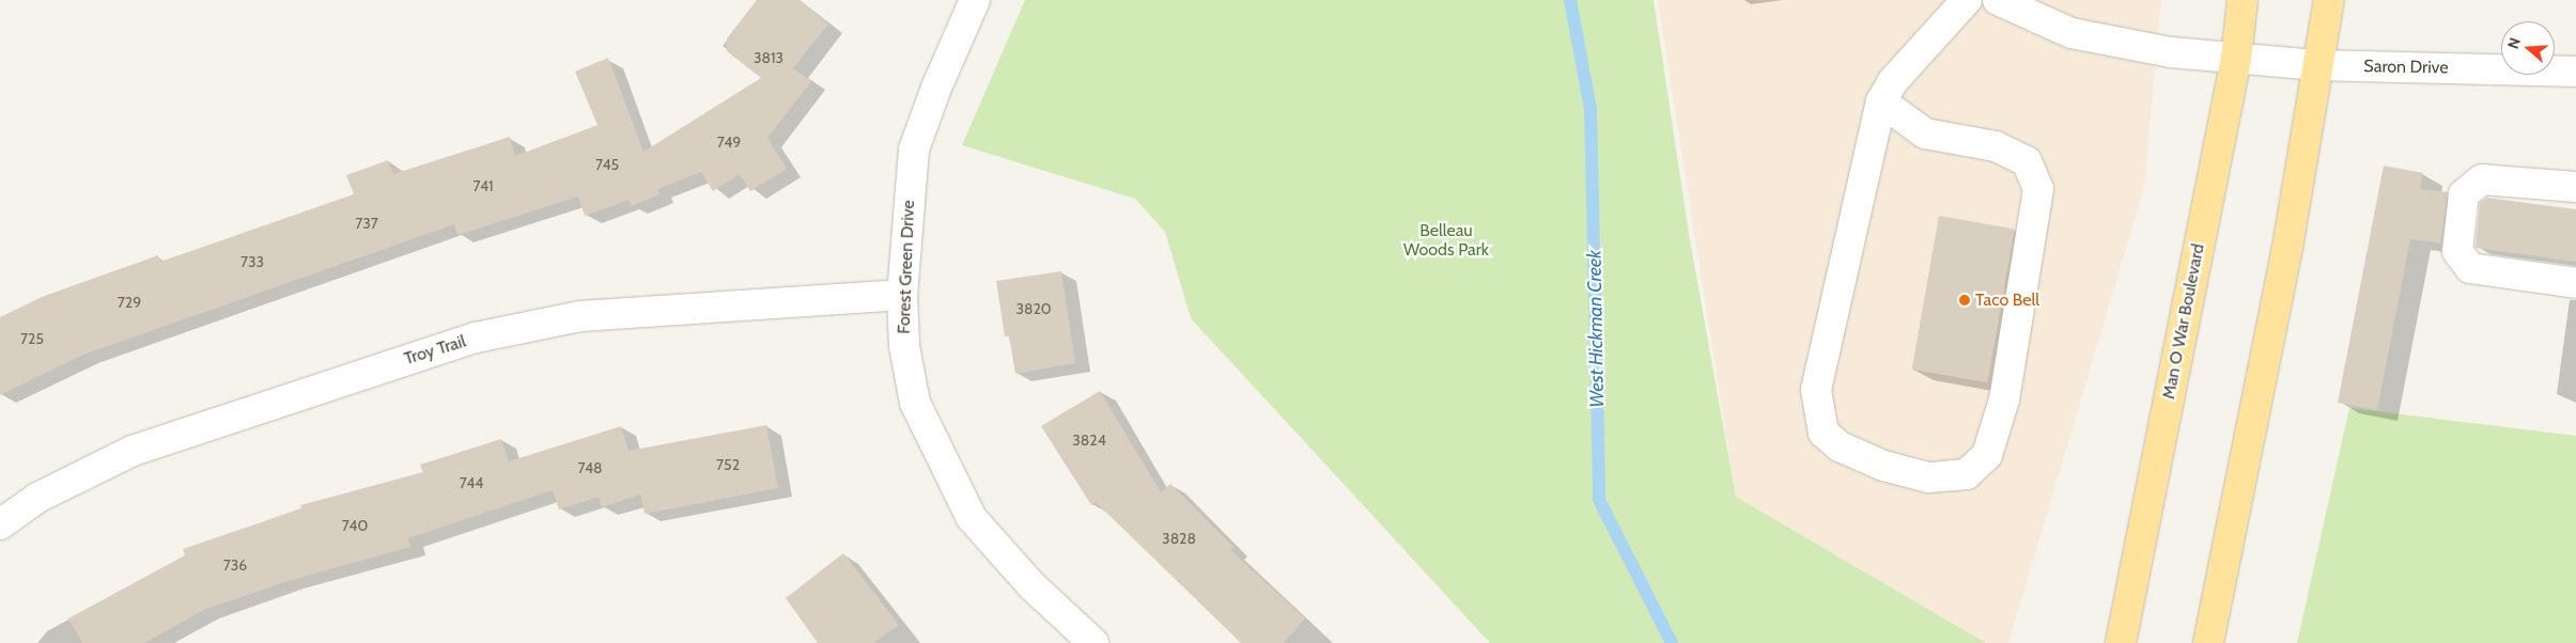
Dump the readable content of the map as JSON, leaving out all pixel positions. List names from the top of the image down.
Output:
{
  "streets": {
    "main road": ["Man O War Boulevard"],
    "street": ["Saron Drive", "Forest Green Drive", "Troy Trail"]
  },
  "crossings": [
    ["Saron Drive", "Man O War Boulevard"],
    ["Forest Green Drive", "Troy Trail"]
  ],
  "water": ["West Hickman Creek"],
  "parks": ["Belleau Woods Park"],
  "places": ["Taco Bell"],
  "house_numbers": [
    "3813",
    "749",
    "745",
    "741",
    "737",
    "733",
    "729",
    "3820",
    "725",
    "3824",
    "752",
    "748",
    "744",
    "740",
    "3828",
    "736"
  ],
  "north": "left"
}
